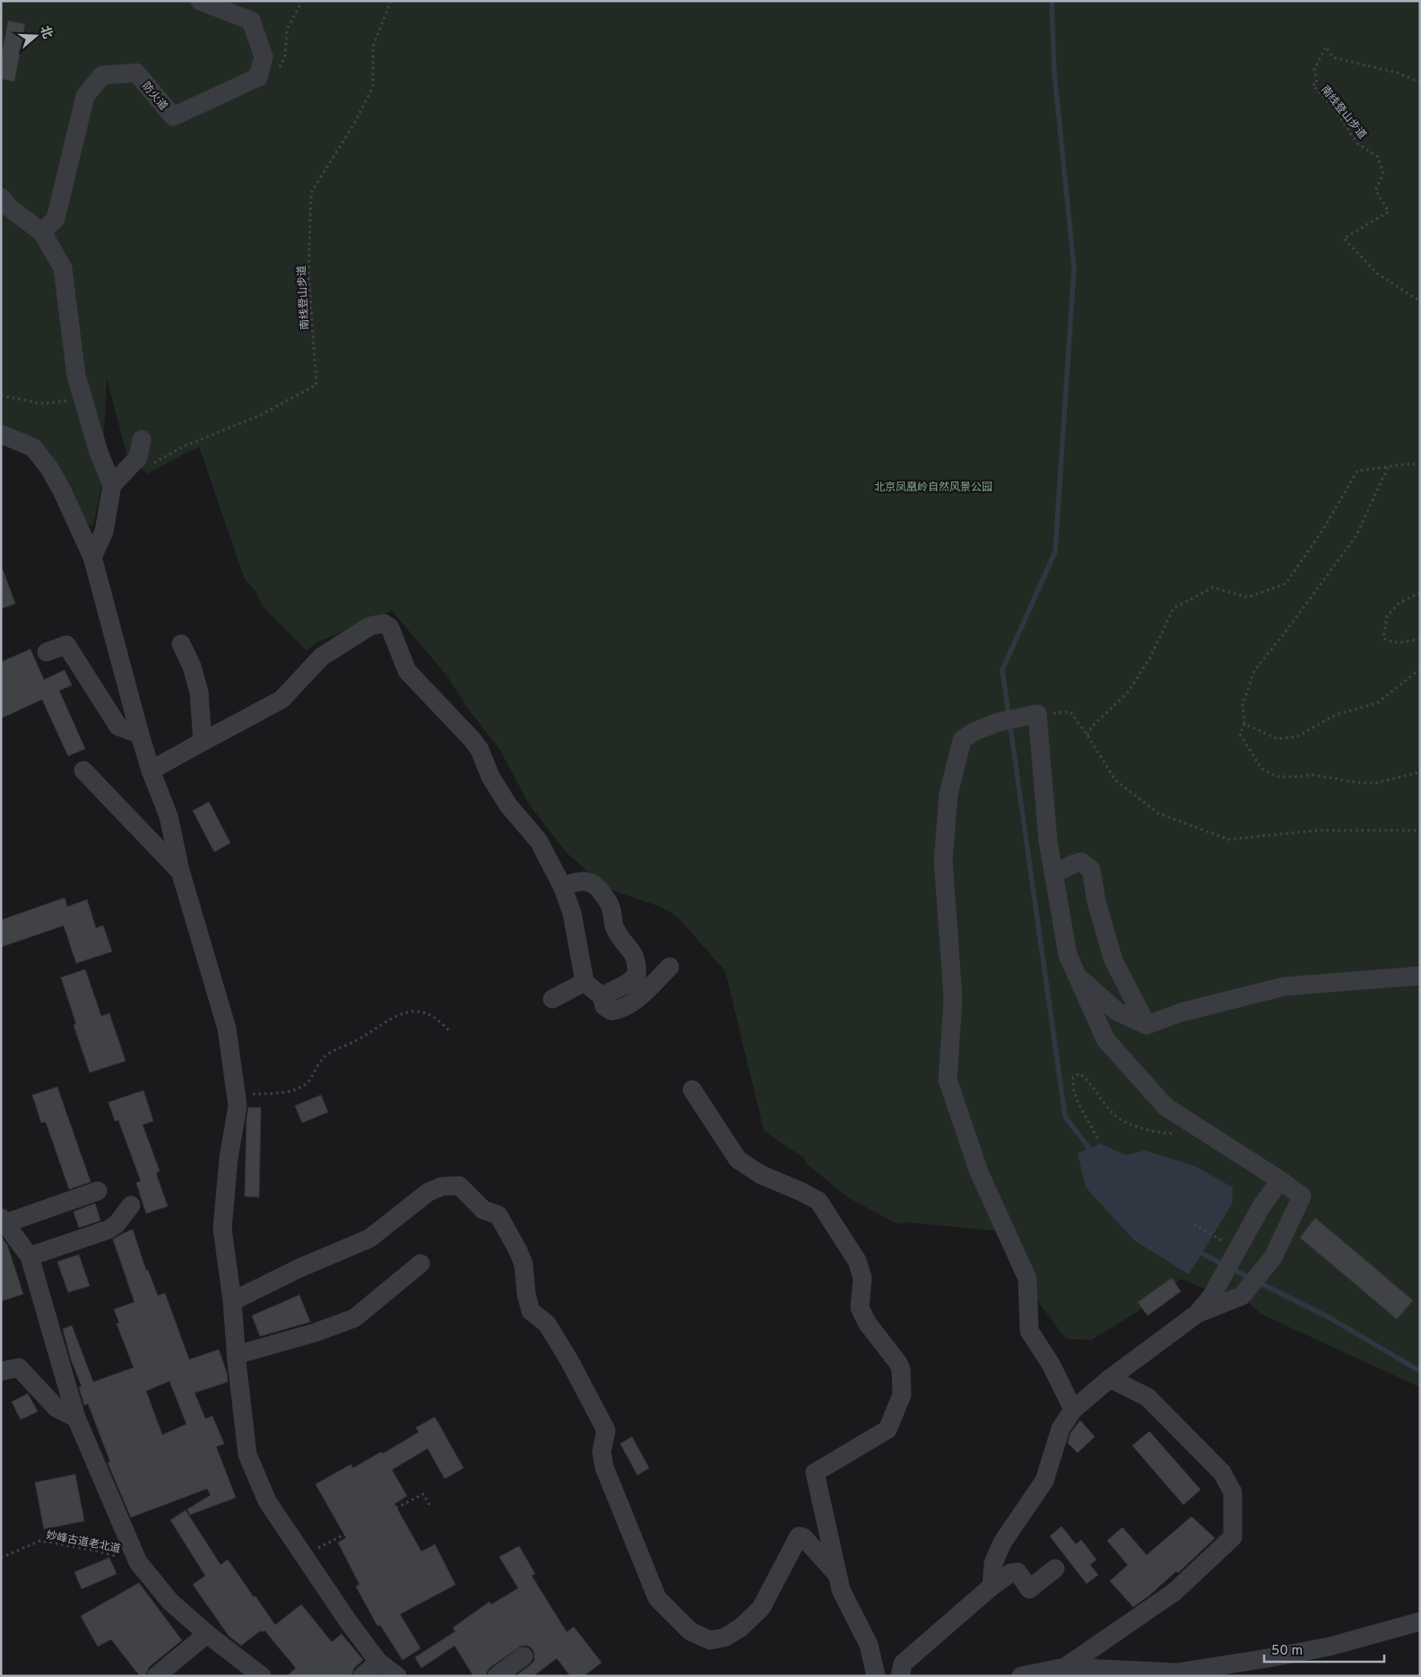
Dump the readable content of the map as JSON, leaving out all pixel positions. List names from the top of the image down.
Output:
{
  "streets": {
    "street": ["防火道"],
    "path": ["南线登山步道", "妙峰古道老北道"]
  },
  "parks": ["北京凤凰岭自然风景公园"],
  "scale_bar": "50 m",
  "north": "right"
}
